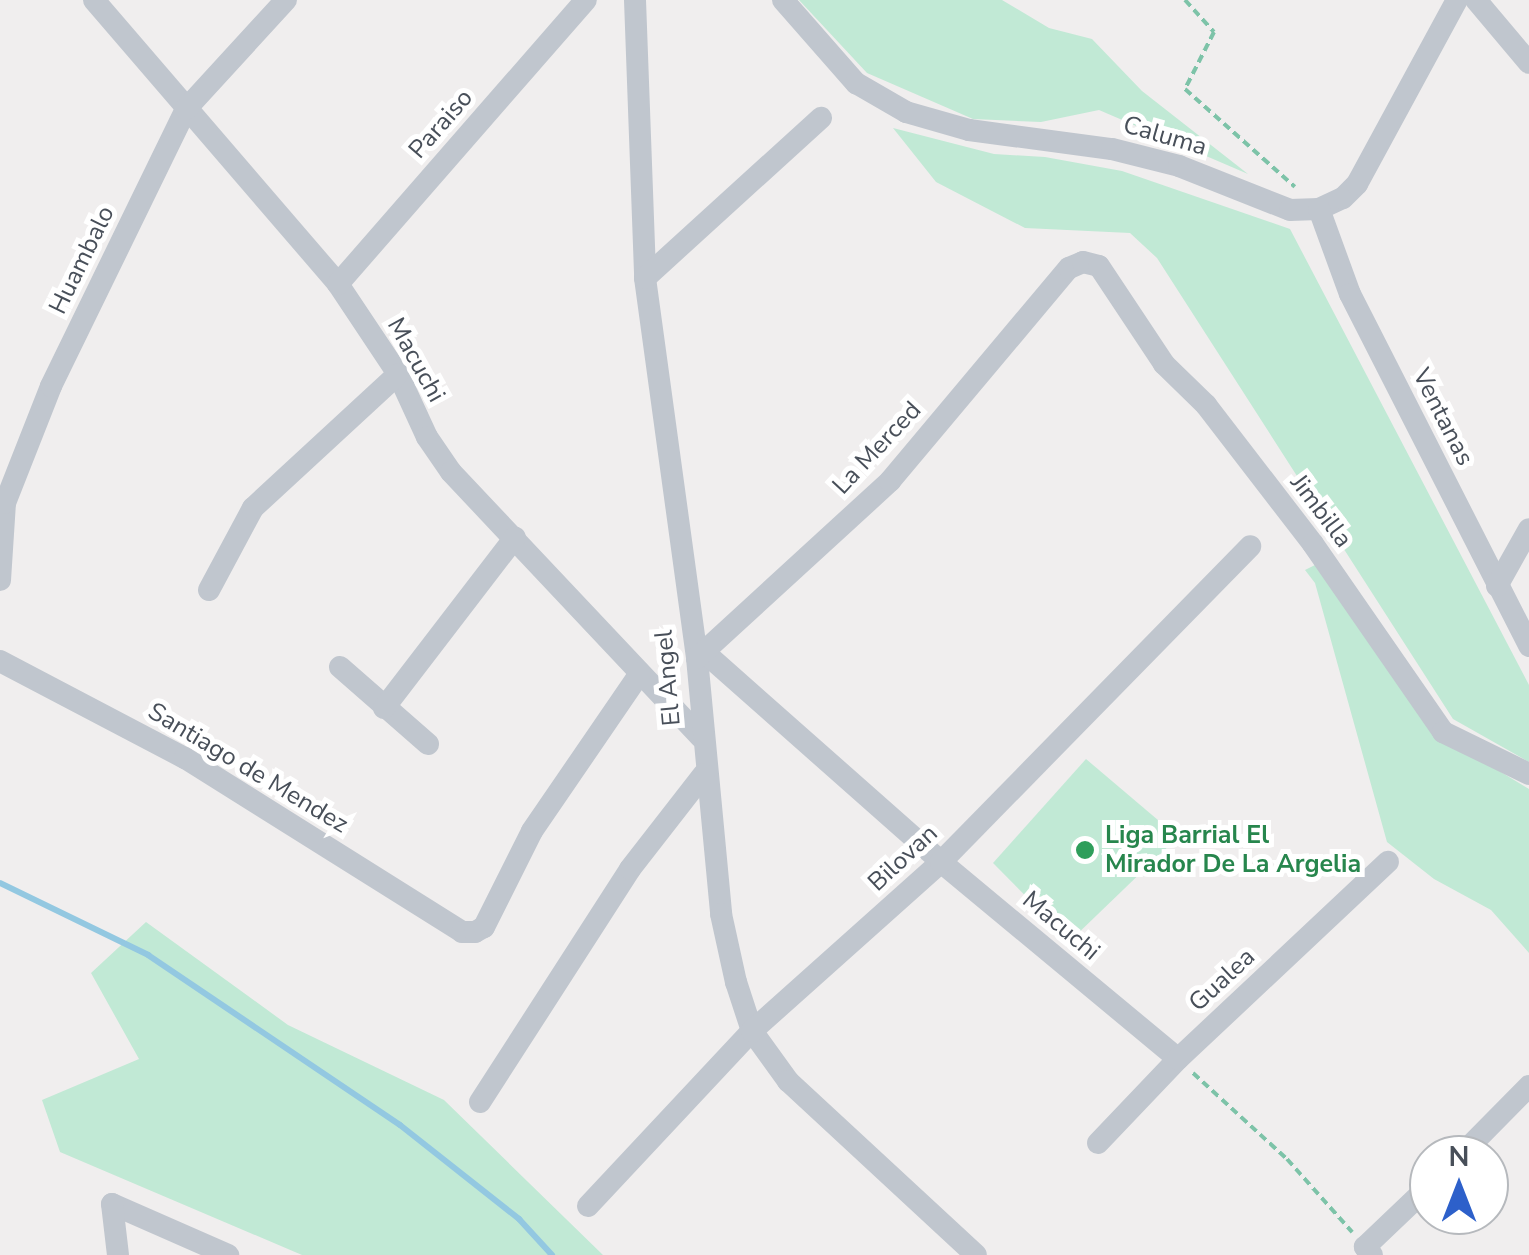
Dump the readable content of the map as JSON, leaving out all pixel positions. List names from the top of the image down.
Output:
{
  "streets": {
    "street": [
      "Paraiso",
      "Caluma",
      "Huambalo",
      "Macuchi",
      "Ventanas",
      "La Merced",
      "Jimbilla",
      "El Angel",
      "Santiago de Mendez",
      "Bilovan",
      "Gualea"
    ]
  },
  "crossings": [
    ["Paraiso", "Macuchi"],
    ["Caluma", "Ventanas"],
    ["Huambalo", "Macuchi"],
    ["Macuchi", "La Merced"],
    ["Macuchi", "El Angel"],
    ["Macuchi", "Santiago de Mendez"],
    ["Macuchi", "Bilovan"],
    ["Macuchi", "Gualea"],
    ["La Merced", "Jimbilla"],
    ["La Merced", "El Angel"],
    ["El Angel", "Bilovan"]
  ],
  "places": ["Liga Barrial El Mirador De La Argelia"],
  "north": "top"
}
